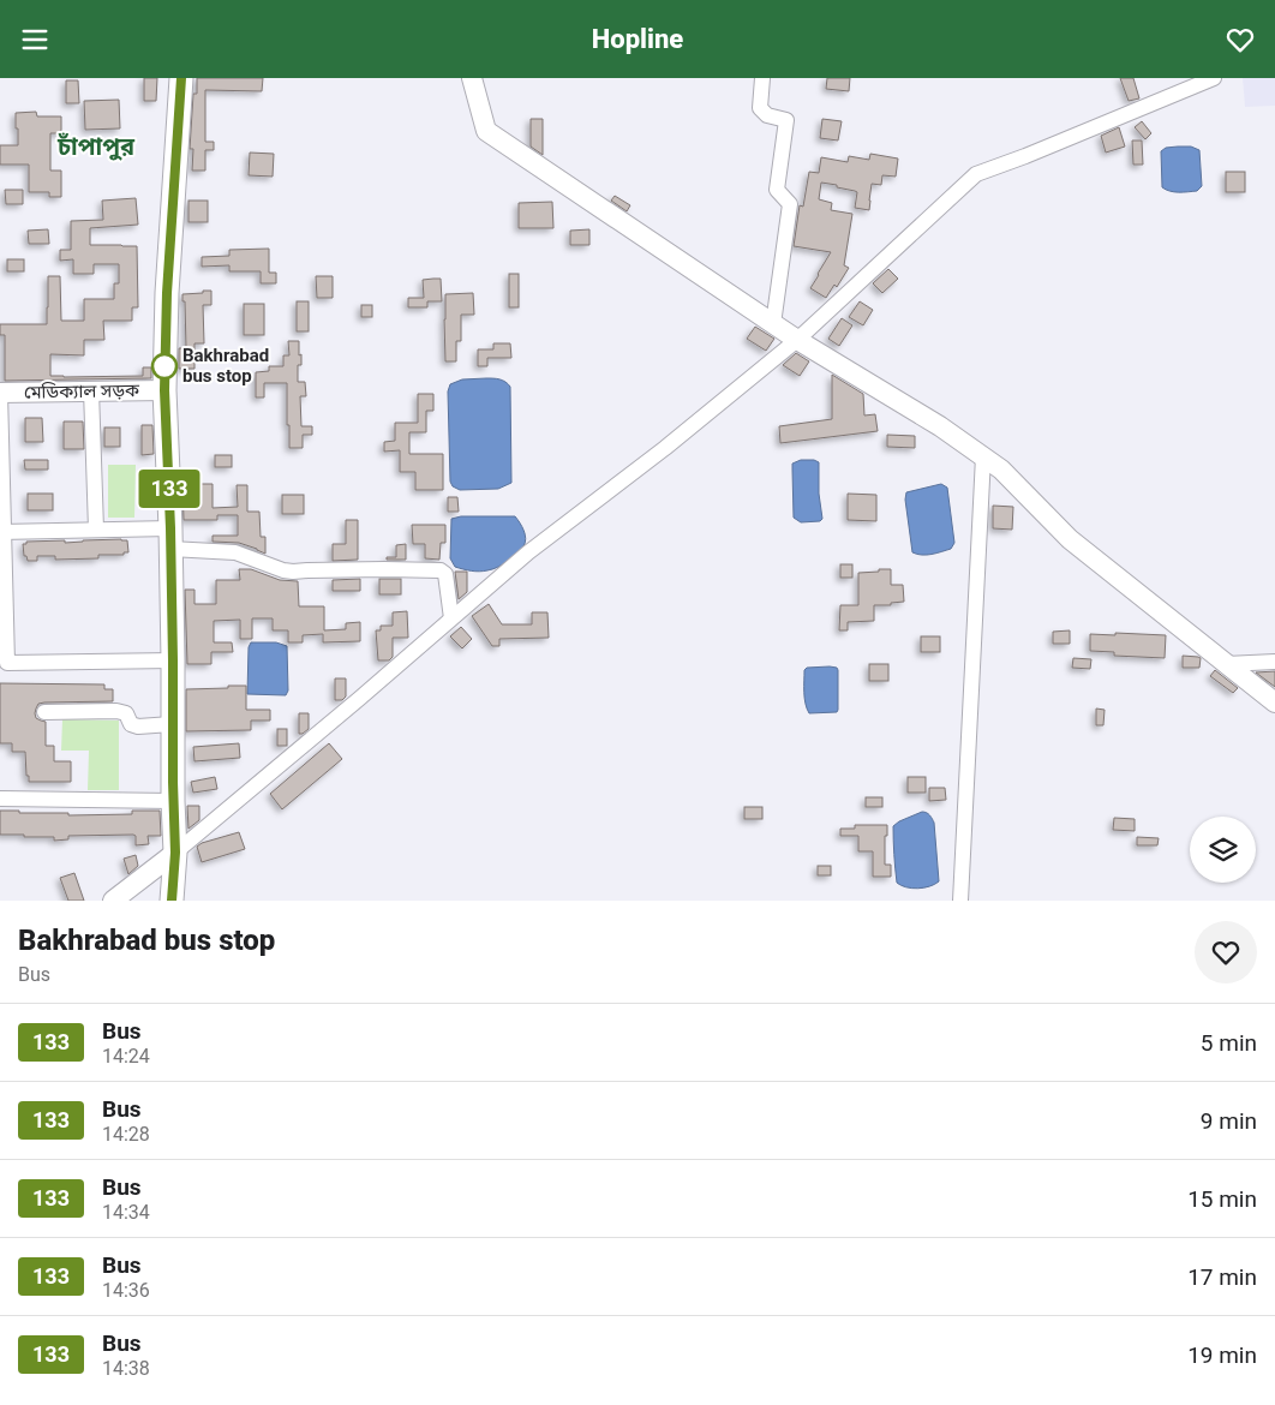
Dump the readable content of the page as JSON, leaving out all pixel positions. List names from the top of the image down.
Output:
{
  "streets": {
    "main road": ["মেডিক্যাল সড়ক"]
  },
  "districts": ["চাঁপাপুর"],
  "places": ["Bakhrabad bus stop"],
  "lines": ["bus line 133"],
  "page": {
    "header": "Hopline",
    "on_map": "133",
    "heading": ["Bakhrabad bus stop", "Bus"],
    "list": [
      {
        "mark": "133",
        "name": "Bus",
        "note": "14:24",
        "value": "5 min"
      },
      {
        "mark": "133",
        "name": "Bus",
        "note": "14:28",
        "value": "9 min"
      },
      {
        "mark": "133",
        "name": "Bus",
        "note": "14:34",
        "value": "15 min"
      },
      {
        "mark": "133",
        "name": "Bus",
        "note": "14:36",
        "value": "17 min"
      },
      {
        "mark": "133",
        "name": "Bus",
        "note": "14:38",
        "value": "19 min"
      }
    ]
  }
}
